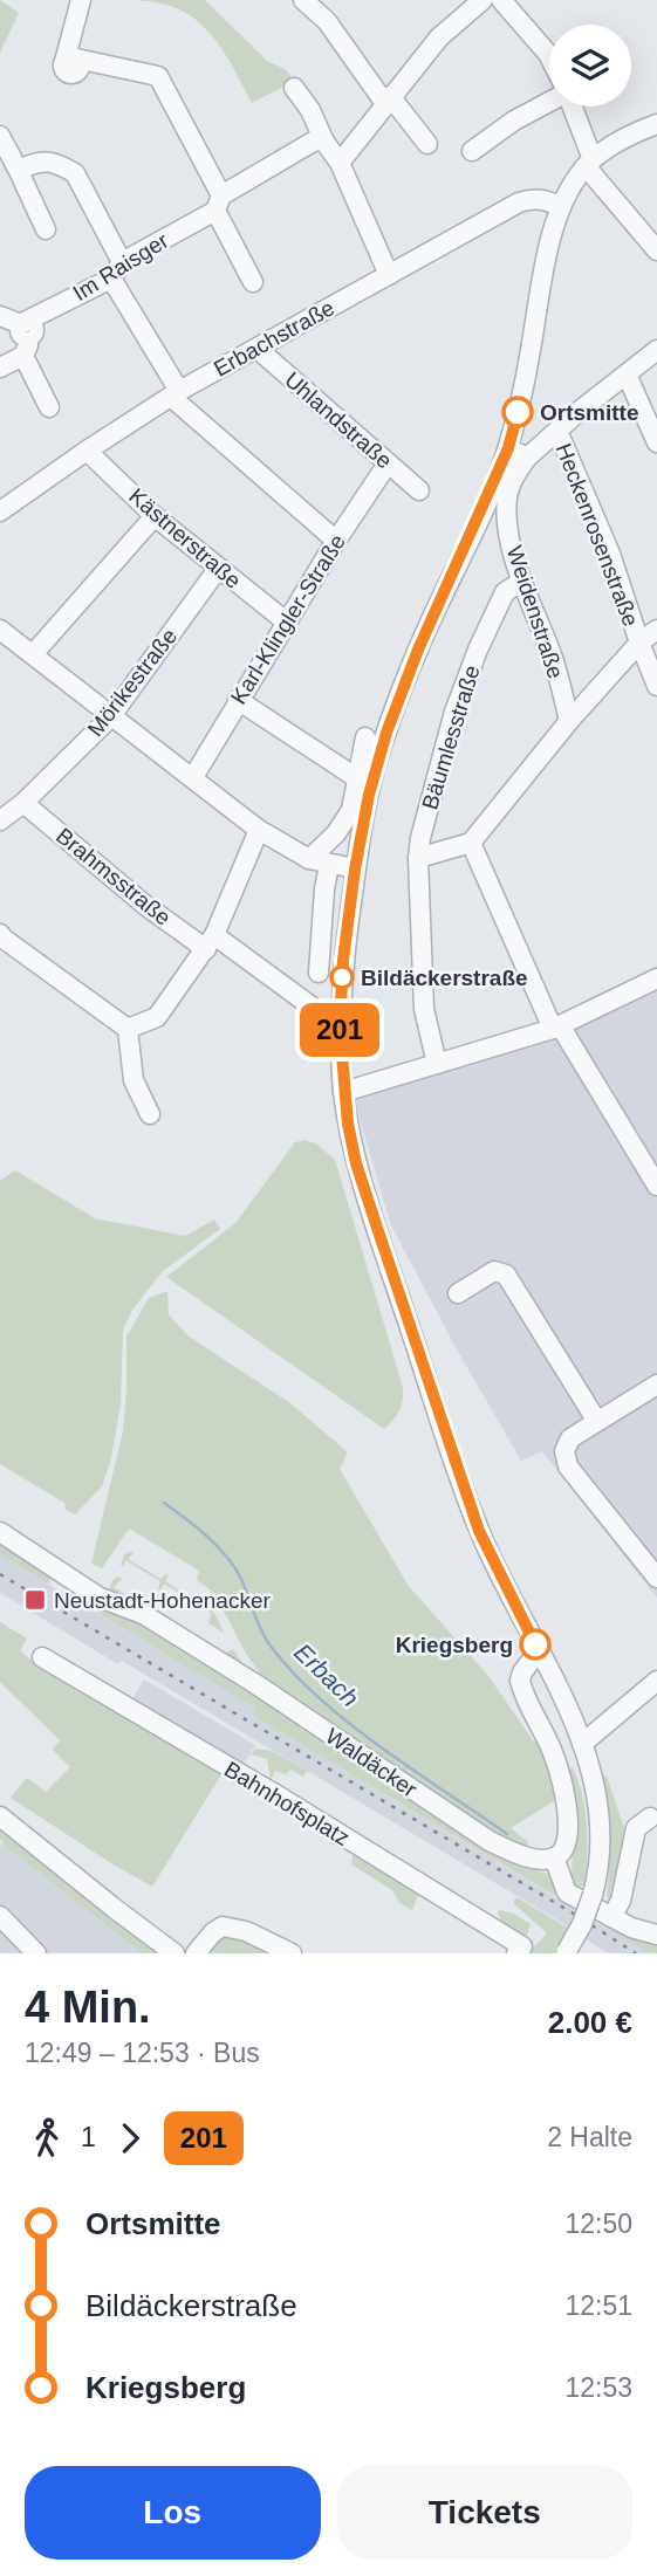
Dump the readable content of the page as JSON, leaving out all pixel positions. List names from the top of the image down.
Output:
{
  "streets": {
    "street": [
      "Im Raisger",
      "Erbachstraße",
      "Uhlandstraße",
      "Heckenrosenstraße",
      "Kästnerstraße",
      "Weidenstraße",
      "Karl-Klingler-Straße",
      "Mörikestraße",
      "Bäumlesstraße",
      "Brahmsstraße",
      "Waldäcker",
      "Bahnhofsplatz"
    ]
  },
  "crossings": [
    ["Erbachstraße", "Uhlandstraße"],
    ["Erbachstraße", "Kästnerstraße"],
    ["Uhlandstraße", "Karl-Klingler-Straße"],
    ["Heckenrosenstraße", "Weidenstraße"],
    ["Kästnerstraße", "Karl-Klingler-Straße"],
    ["Kästnerstraße", "Mörikestraße"],
    ["Weidenstraße", "Bäumlesstraße"],
    ["Mörikestraße", "Brahmsstraße"]
  ],
  "water": ["Erbach"],
  "places": {
    "other": ["Ortsmitte", "Bildäckerstraße", "Kriegsberg"],
    "transit": ["Neustadt-Hohenacker"]
  },
  "lines": ["bus line 201"],
  "page": {
    "on_map": "201",
    "heading": ["4 Min.", "12:49 – 12:53 · Bus", "2.00 €"],
    "legs": ["1", "201", "2 Halte"],
    "list": [
      {
        "name": "Ortsmitte",
        "value": "12:50"
      },
      {
        "name": "Bildäckerstraße",
        "value": "12:51"
      },
      {
        "name": "Kriegsberg",
        "value": "12:53"
      }
    ],
    "buttons": ["Los", "Tickets"]
  }
}
